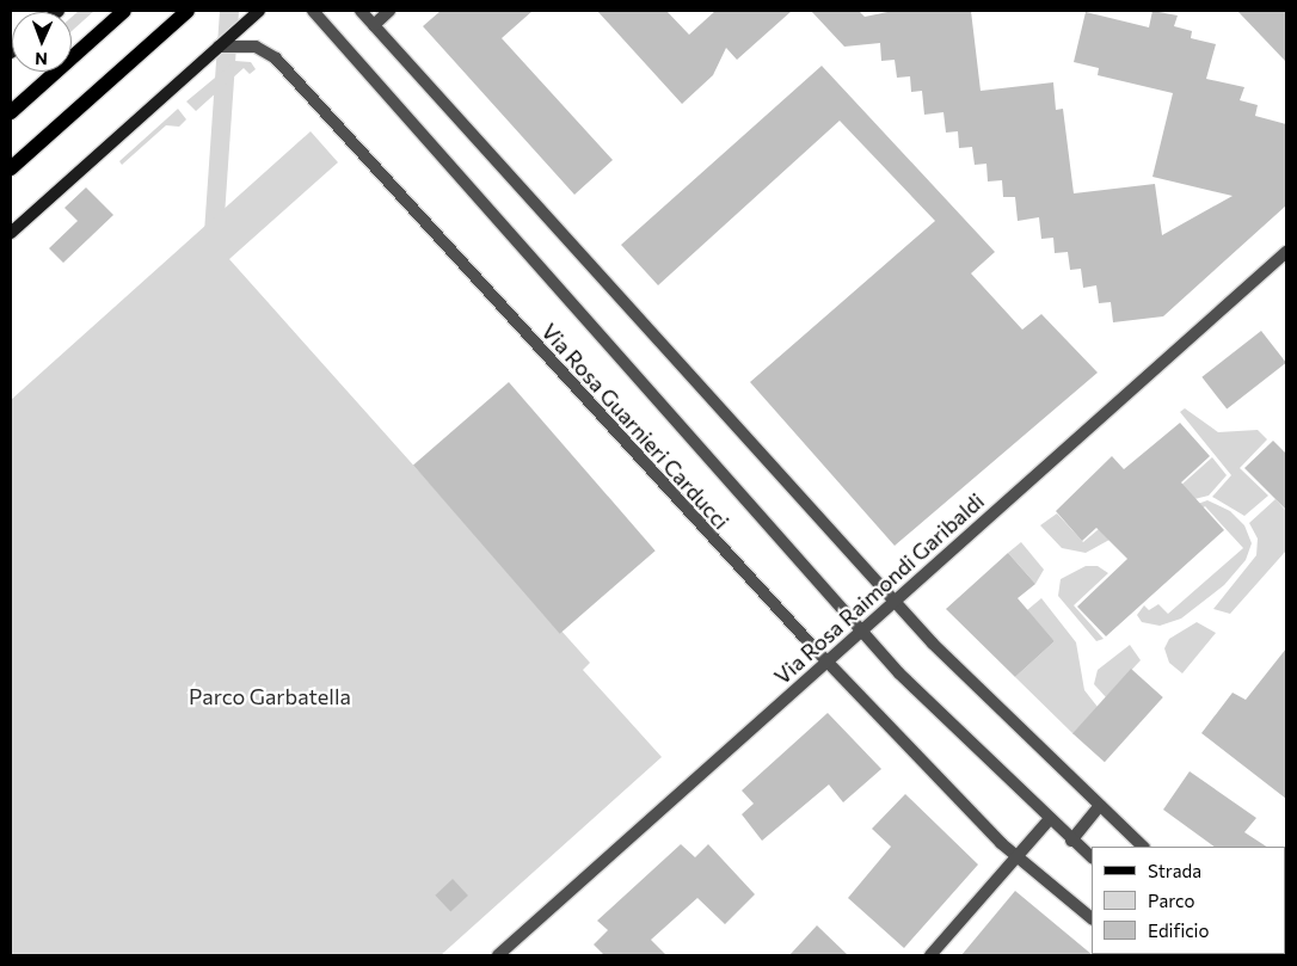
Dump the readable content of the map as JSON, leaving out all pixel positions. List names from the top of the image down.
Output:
{
  "streets": {
    "street": ["Via Rosa Guarnieri Carducci", "Via Rosa Raimondi Garibaldi"]
  },
  "crossings": [
    ["Via Rosa Guarnieri Carducci", "Via Rosa Raimondi Garibaldi"]
  ],
  "parks": ["Parco Garbatella"],
  "legend": ["Strada", "Parco", "Edificio"],
  "north": "bottom"
}
